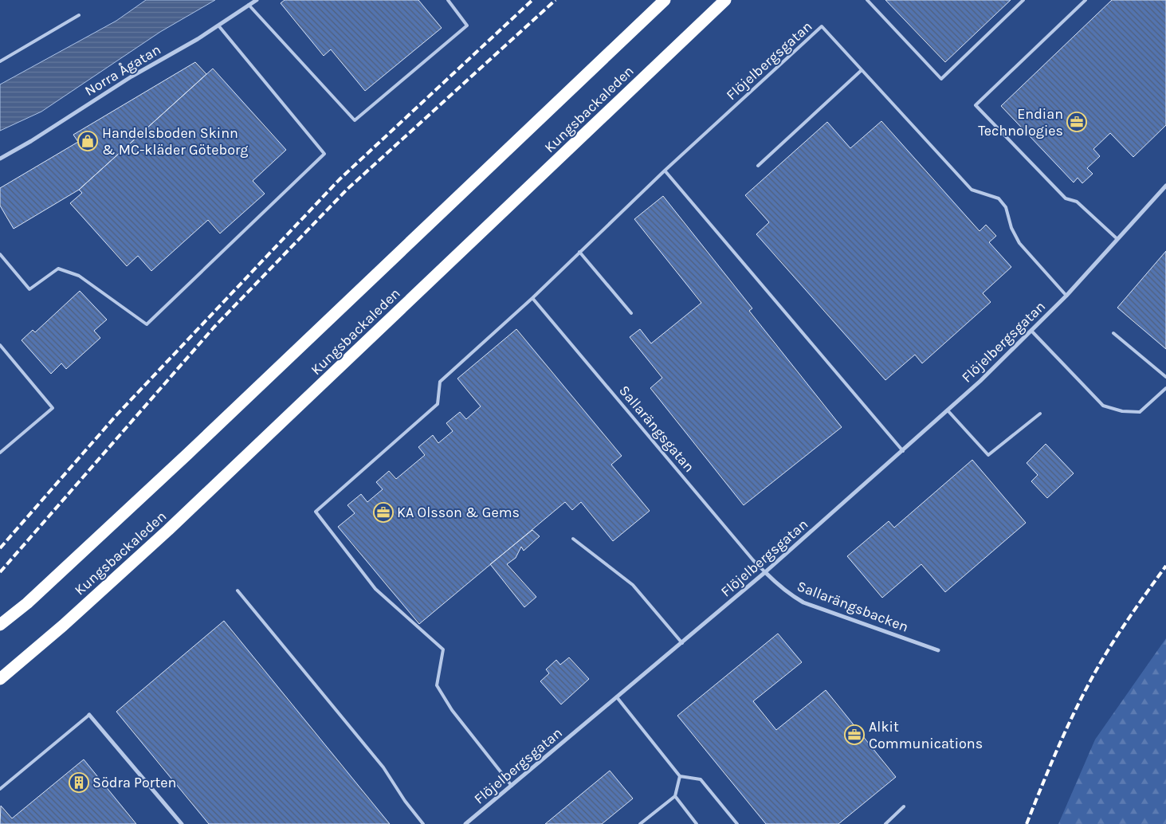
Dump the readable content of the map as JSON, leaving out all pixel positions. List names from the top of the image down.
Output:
{
  "streets": {
    "highway": ["Kungsbackaleden"],
    "street": ["Flöjelbergsgatan", "Norra Ågatan", "Sallarängsbacken"],
    "lane": ["Sallarängsgatan"]
  },
  "crossings": [
    ["Flöjelbergsgatan", "Sallarängsgatan"],
    ["Flöjelbergsgatan", "Sallarängsbacken"],
    ["Sallarängsgatan", "Sallarängsbacken"]
  ],
  "places": {
    "office": ["Endian Technologies", "KA Olsson & Gems", "Alkit Communications"],
    "shop": ["Handelsboden Skinn & MC-kläder Göteborg"],
    "building": ["Södra Porten"]
  }
}
